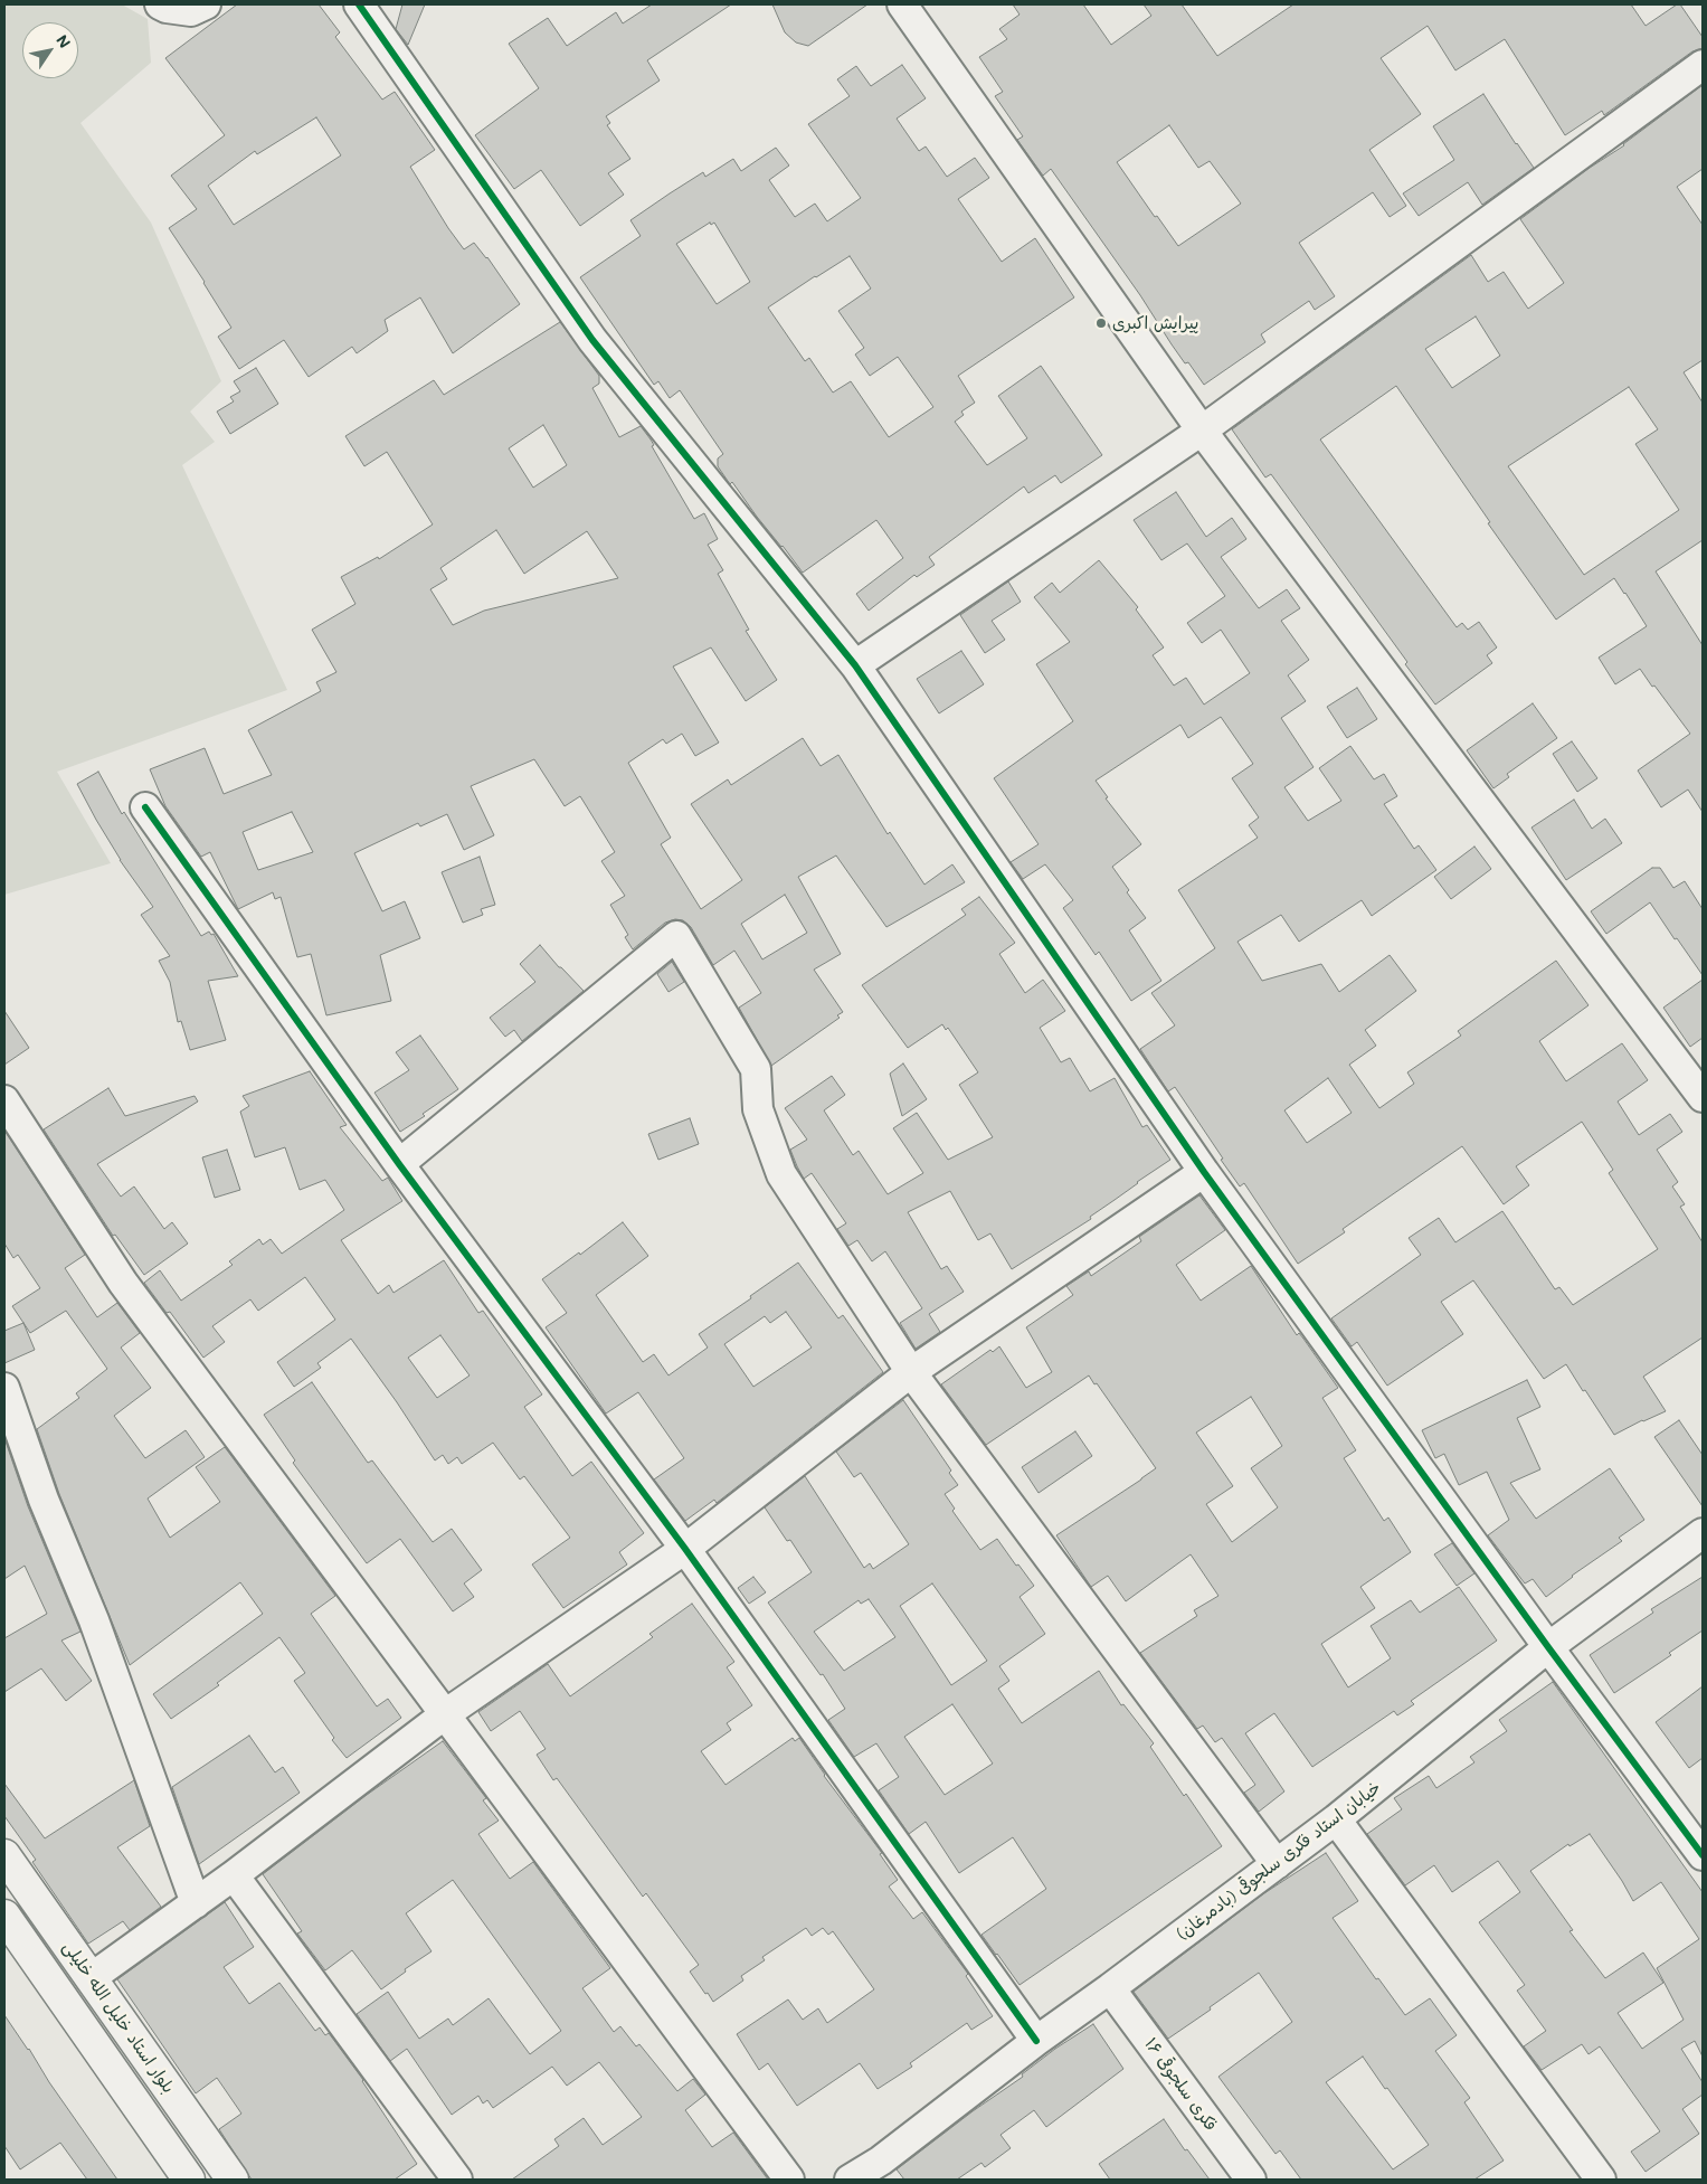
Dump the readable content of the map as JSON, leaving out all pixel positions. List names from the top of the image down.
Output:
{
  "streets": {
    "main road": ["بلوار استاد خلیل الله خلیلی"],
    "street": ["خیابان استاد فکری سلجوقی (بادمرغان)", "فکری سلجوقی ۱۶"]
  },
  "crossings": [
    ["خیابان استاد فکری سلجوقی (بادمرغان)", "فکری سلجوقی ۱۶"]
  ],
  "places": ["پیرایش اکبری"],
  "north": "top right"
}
